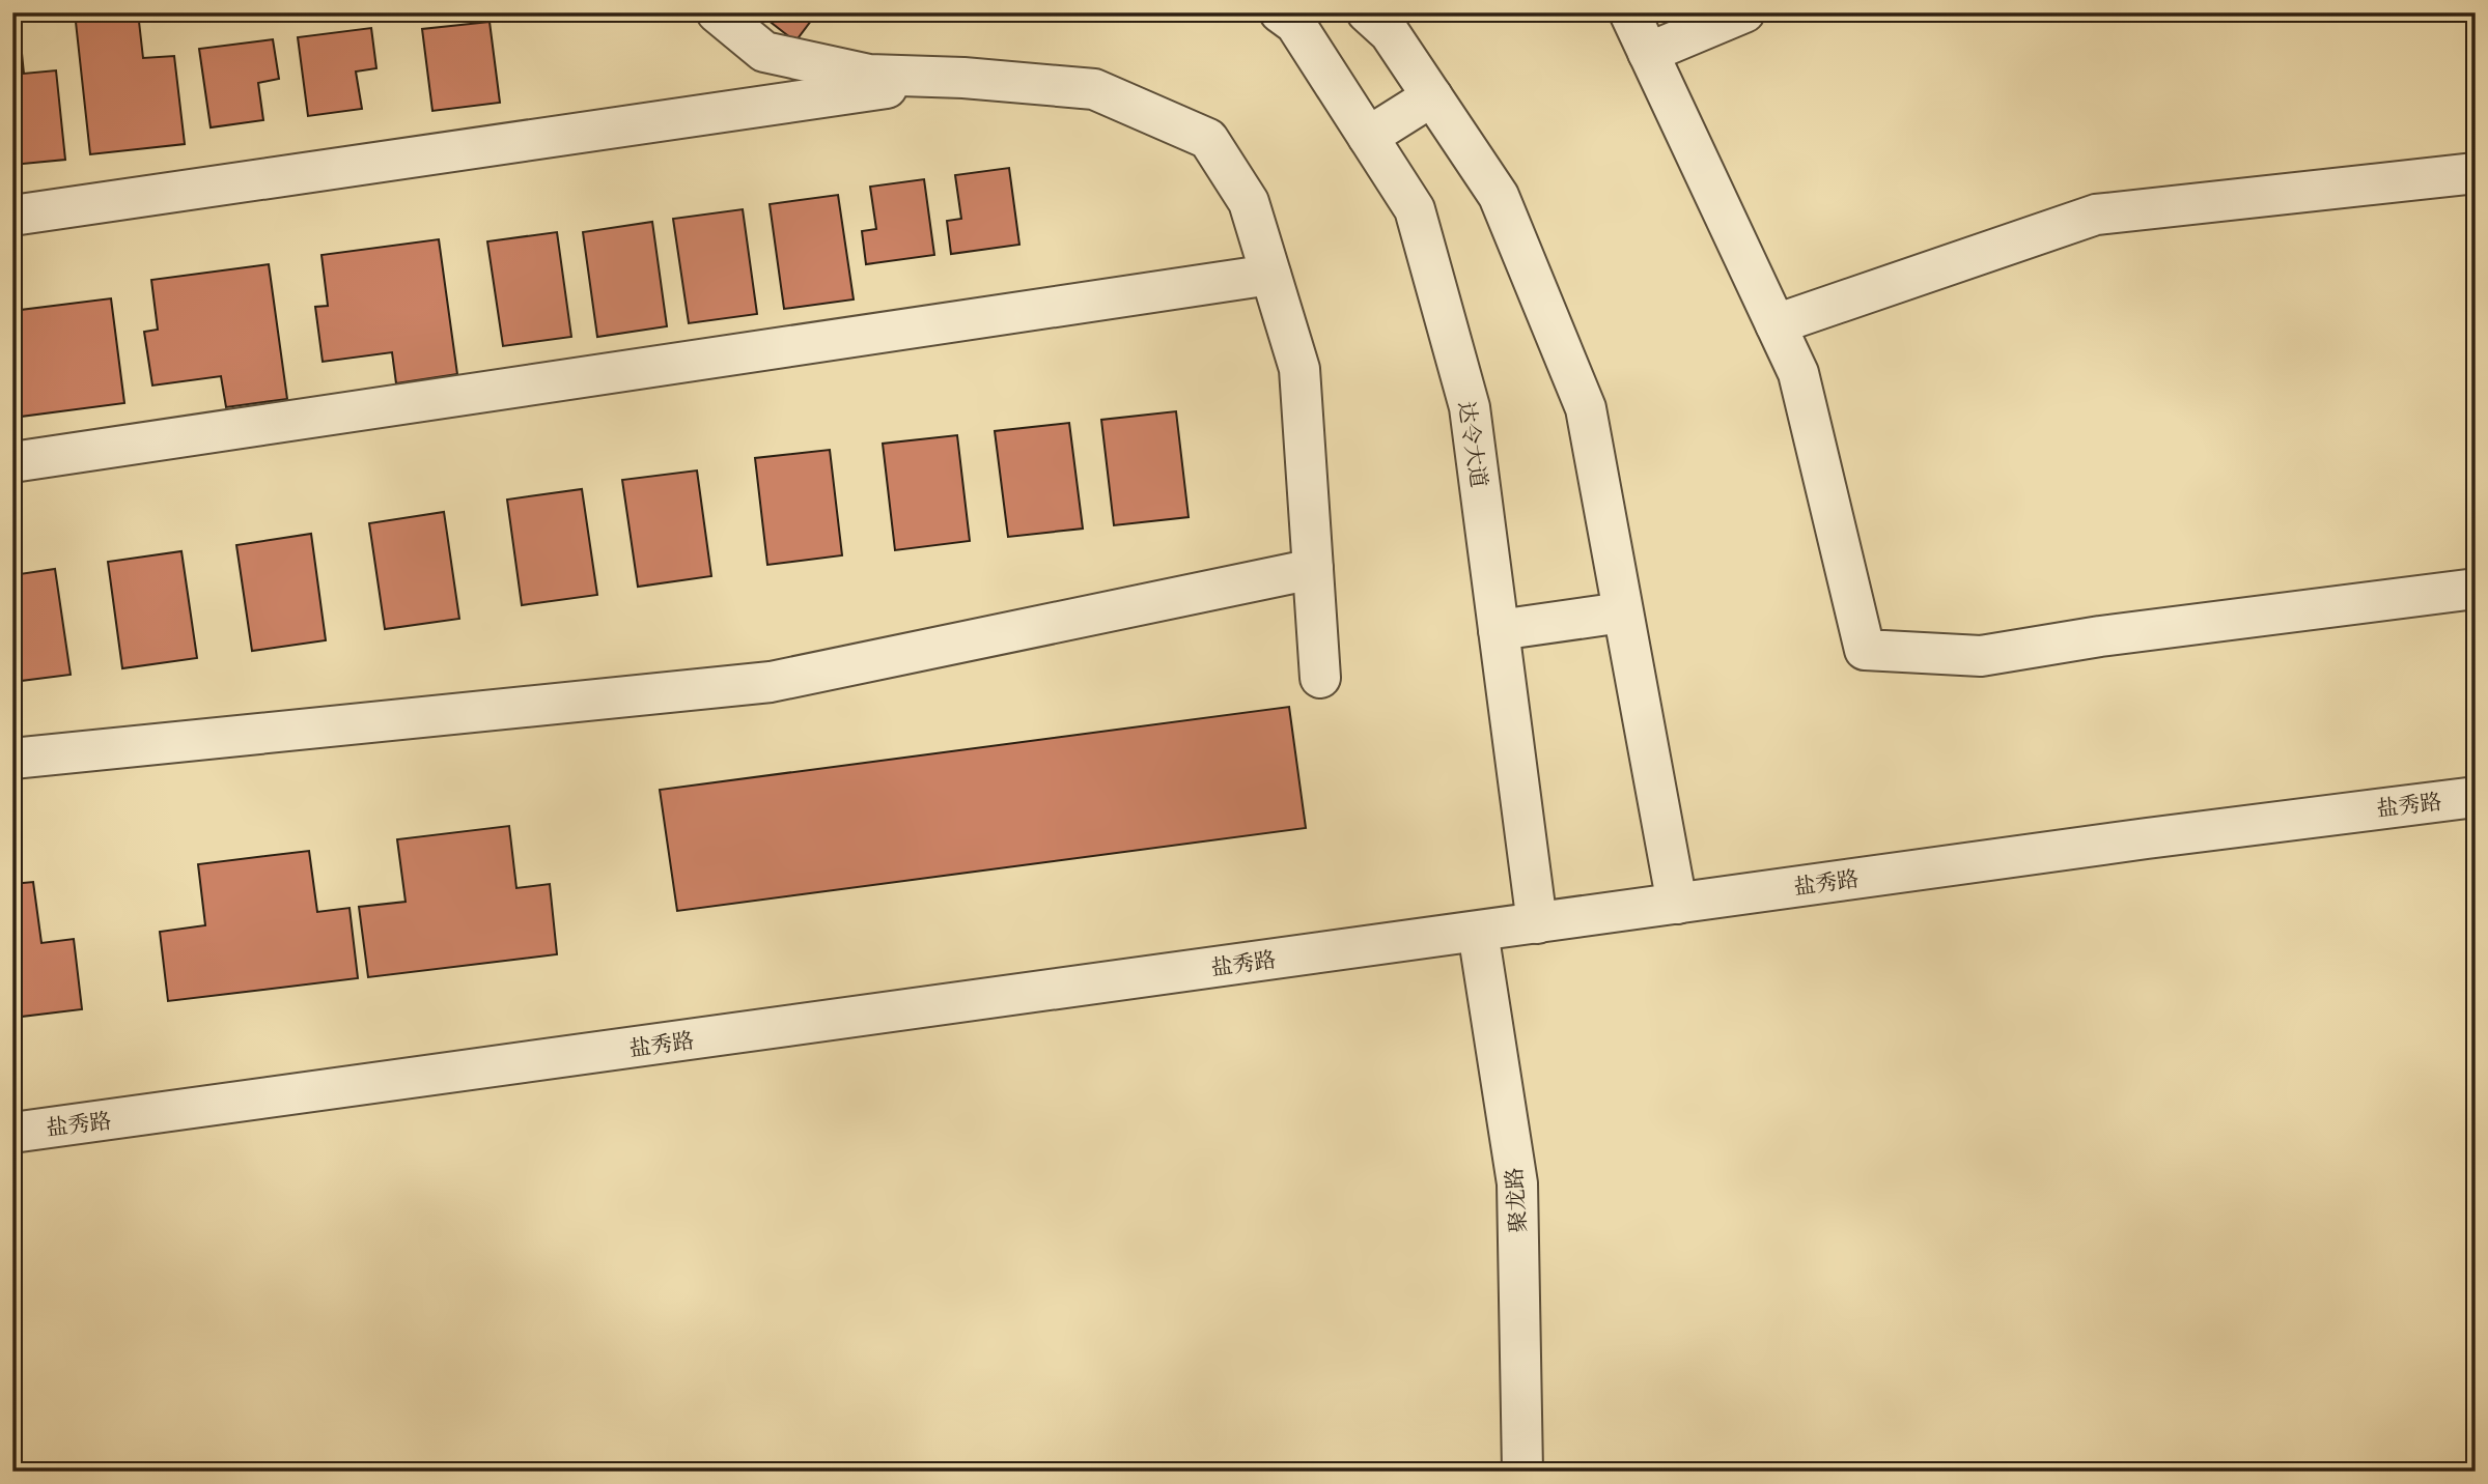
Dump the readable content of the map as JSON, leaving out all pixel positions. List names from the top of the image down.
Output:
{
  "streets": {
    "street": ["达令大道", "盐秀路", "聚龙路"]
  },
  "crossings": [
    ["达令大道", "盐秀路"],
    ["盐秀路", "聚龙路"]
  ]
}
